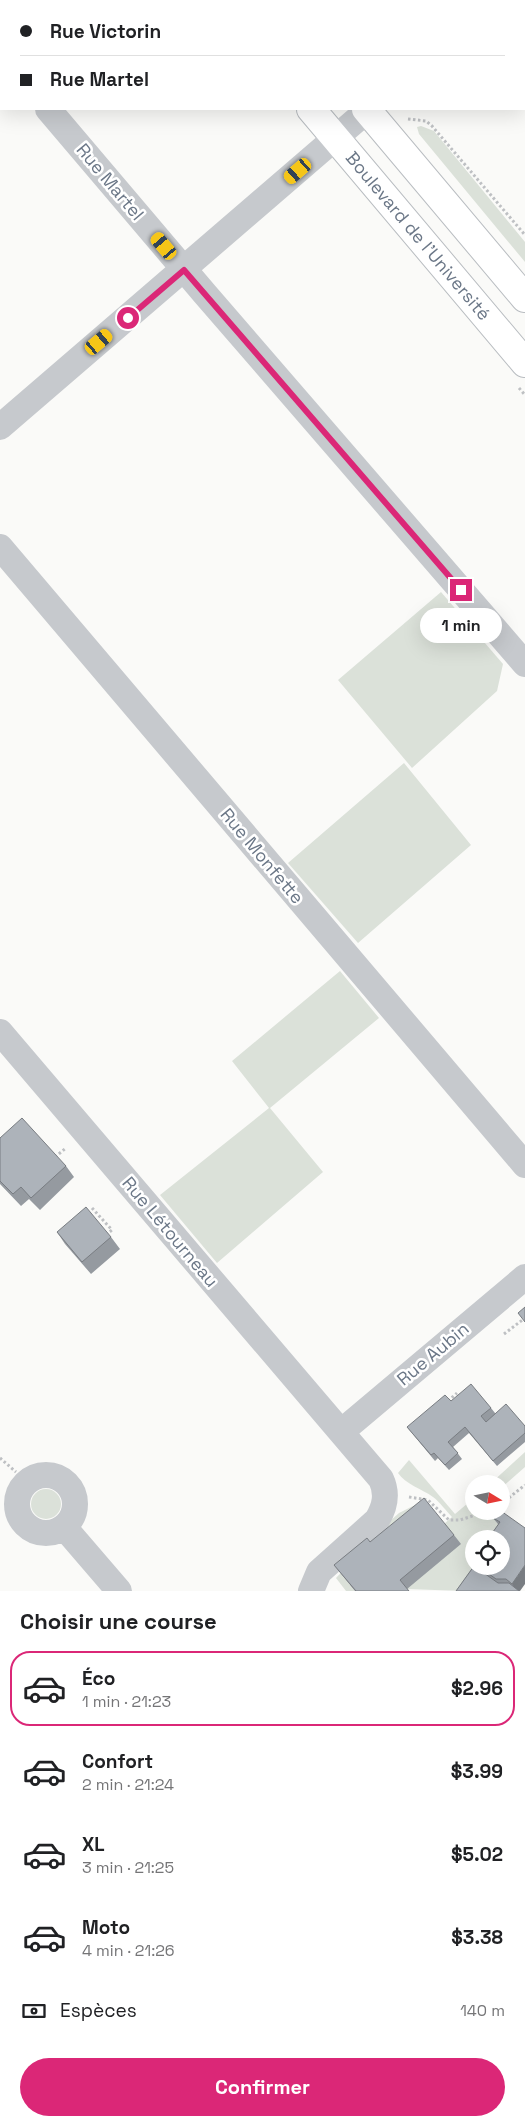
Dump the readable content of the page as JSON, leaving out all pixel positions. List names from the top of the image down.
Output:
{
  "streets": {
    "main road": ["Boulevard de l'Université"],
    "street": [
      "Rue Martel",
      "Rue Monfette",
      "Rue Létourneau",
      "Rue Aubin"
    ]
  },
  "crossings": [
    ["Rue Létourneau", "Rue Aubin"]
  ],
  "north": "right",
  "page": {
    "banner": ["Rue Victorin", "Rue Martel"],
    "bubble": "1 min",
    "heading": "Choisir une course",
    "list": [
      {
        "name": "Éco",
        "note": "1 min · 21:23",
        "value": "$2.96"
      },
      {
        "name": "Confort",
        "note": "2 min · 21:24",
        "value": "$3.99"
      },
      {
        "name": "XL",
        "note": "3 min · 21:25",
        "value": "$5.02"
      },
      {
        "name": "Moto",
        "note": "4 min · 21:26",
        "value": "$3.38"
      }
    ],
    "pay": ["Espèces", "140 m"],
    "buttons": "Confirmer"
  }
}
